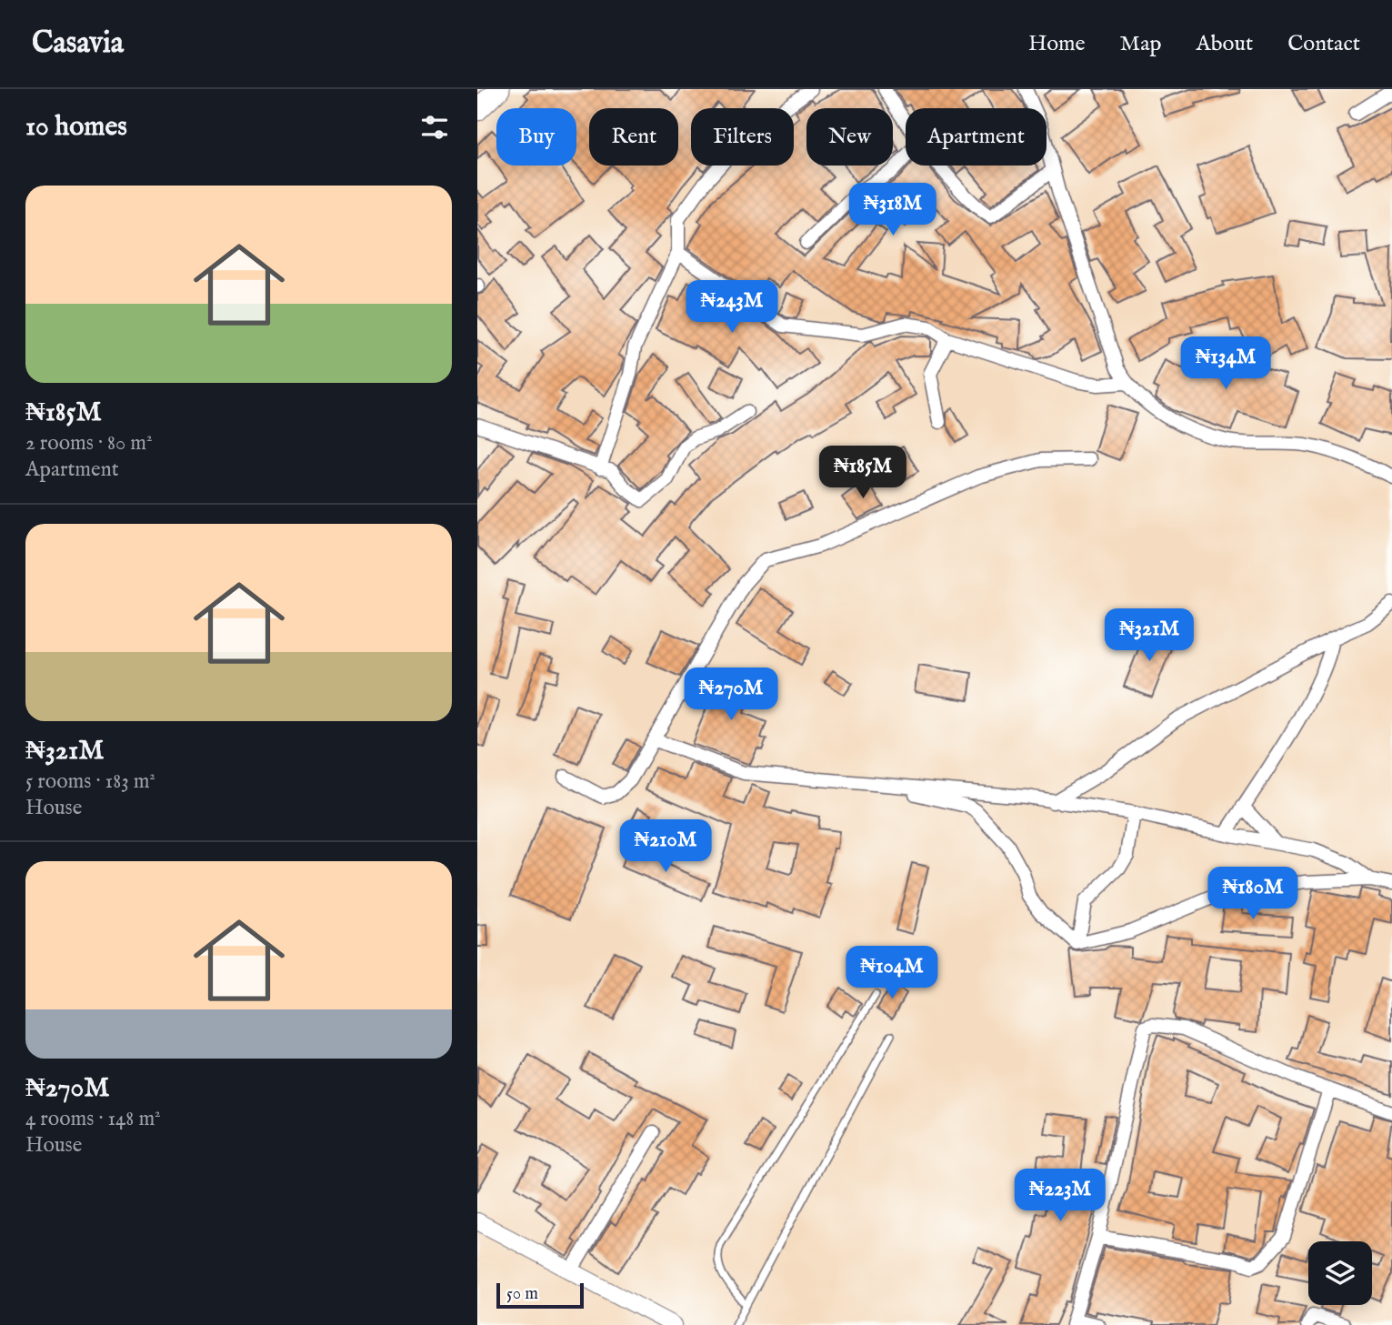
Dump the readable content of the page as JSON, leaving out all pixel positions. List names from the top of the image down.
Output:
{
  "scale_bar": "50 m",
  "page": {
    "header": "Casavia",
    "nav": [
      "Home",
      "Map",
      "About",
      "Contact"
    ],
    "heading": "10 homes",
    "chip": [
      "Buy",
      "Rent",
      "Filters",
      "New",
      "Apartment"
    ],
    "list": [
      {
        "name": "₦185M",
        "note": "2 rooms · 80 m² · Apartment"
      },
      {
        "name": "₦321M",
        "note": "5 rooms · 183 m² · House"
      },
      {
        "name": "₦270M",
        "note": "4 rooms · 148 m² · House"
      }
    ],
    "price": [
      "₦318M",
      "₦243M",
      "₦134M",
      "₦185M",
      "₦321M",
      "₦270M",
      "₦210M",
      "₦180M",
      "₦104M",
      "₦223M"
    ],
    "scale": "50 m"
  }
}
